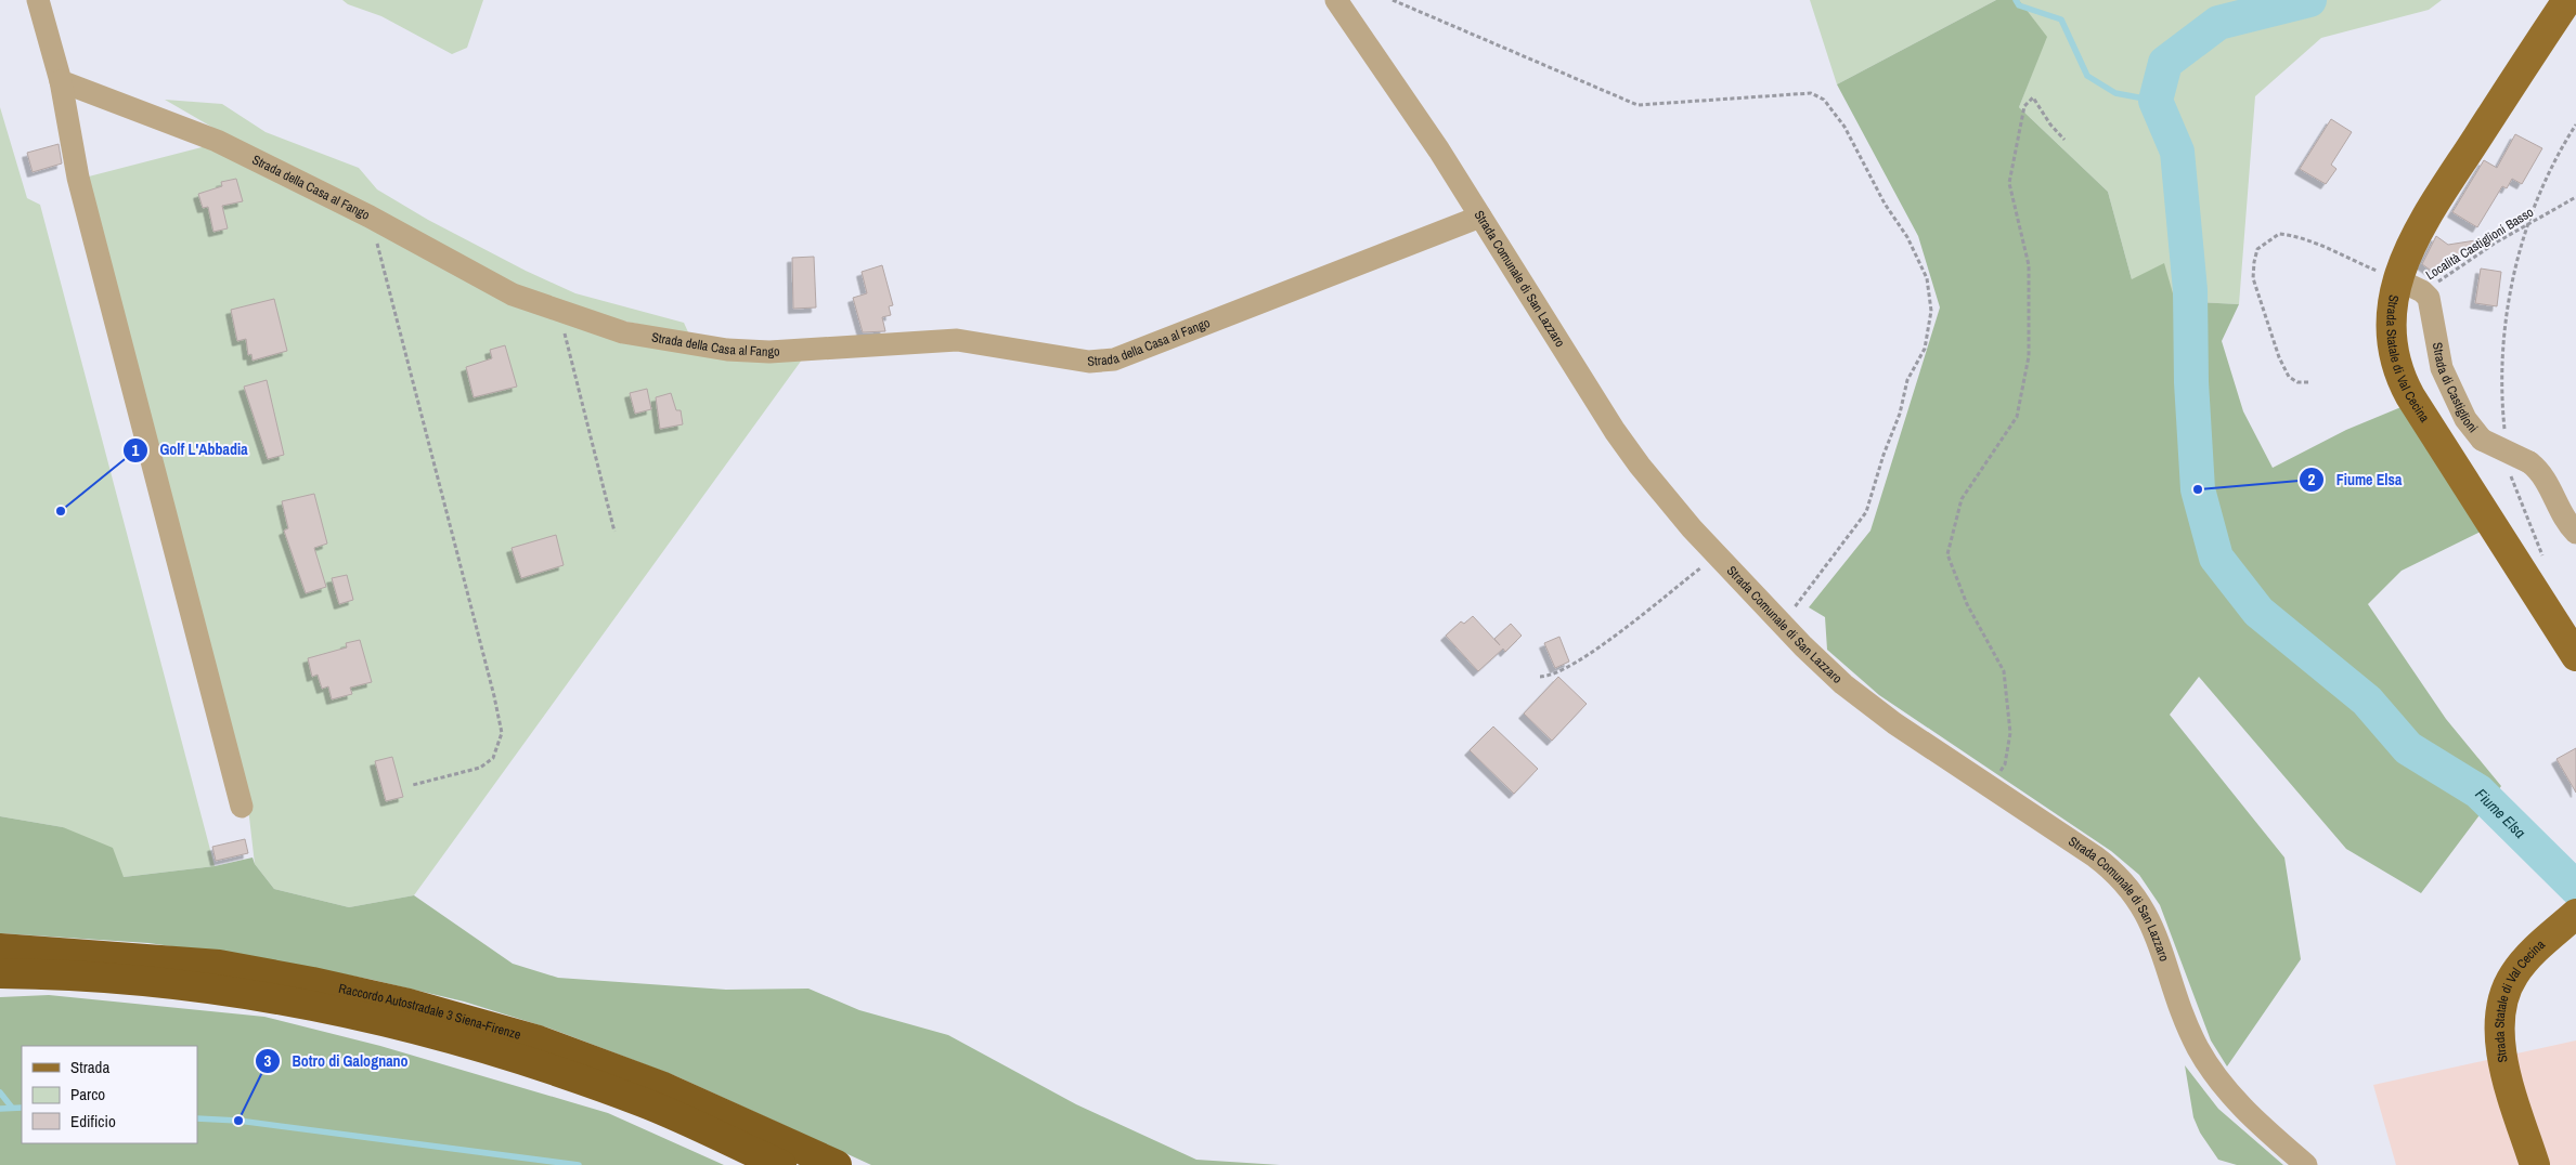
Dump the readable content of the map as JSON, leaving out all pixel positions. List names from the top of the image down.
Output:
{
  "streets": {
    "highway": ["Raccordo Autostradale 3 Siena-Firenze"],
    "main road": ["Strada Statale di Val Cecina"],
    "street": ["Strada della Casa al Fango", "Strada Comunale di San Lazzaro", "Strada di Castiglioni"],
    "path": ["Località Castiglioni Basso"]
  },
  "crossings": [
    ["Strada della Casa al Fango", "Strada Comunale di San Lazzaro"],
    ["Località Castiglioni Basso", "Strada Statale di Val Cecina"],
    ["Località Castiglioni Basso", "Strada di Castiglioni"],
    ["Strada Statale di Val Cecina", "Strada di Castiglioni"]
  ],
  "water": ["Fiume Elsa"],
  "places": ["Fiume Elsa", "Golf L'Abbadia", "Botro di Galognano"],
  "legend": ["Strada", "Parco", "Edificio"]
}
